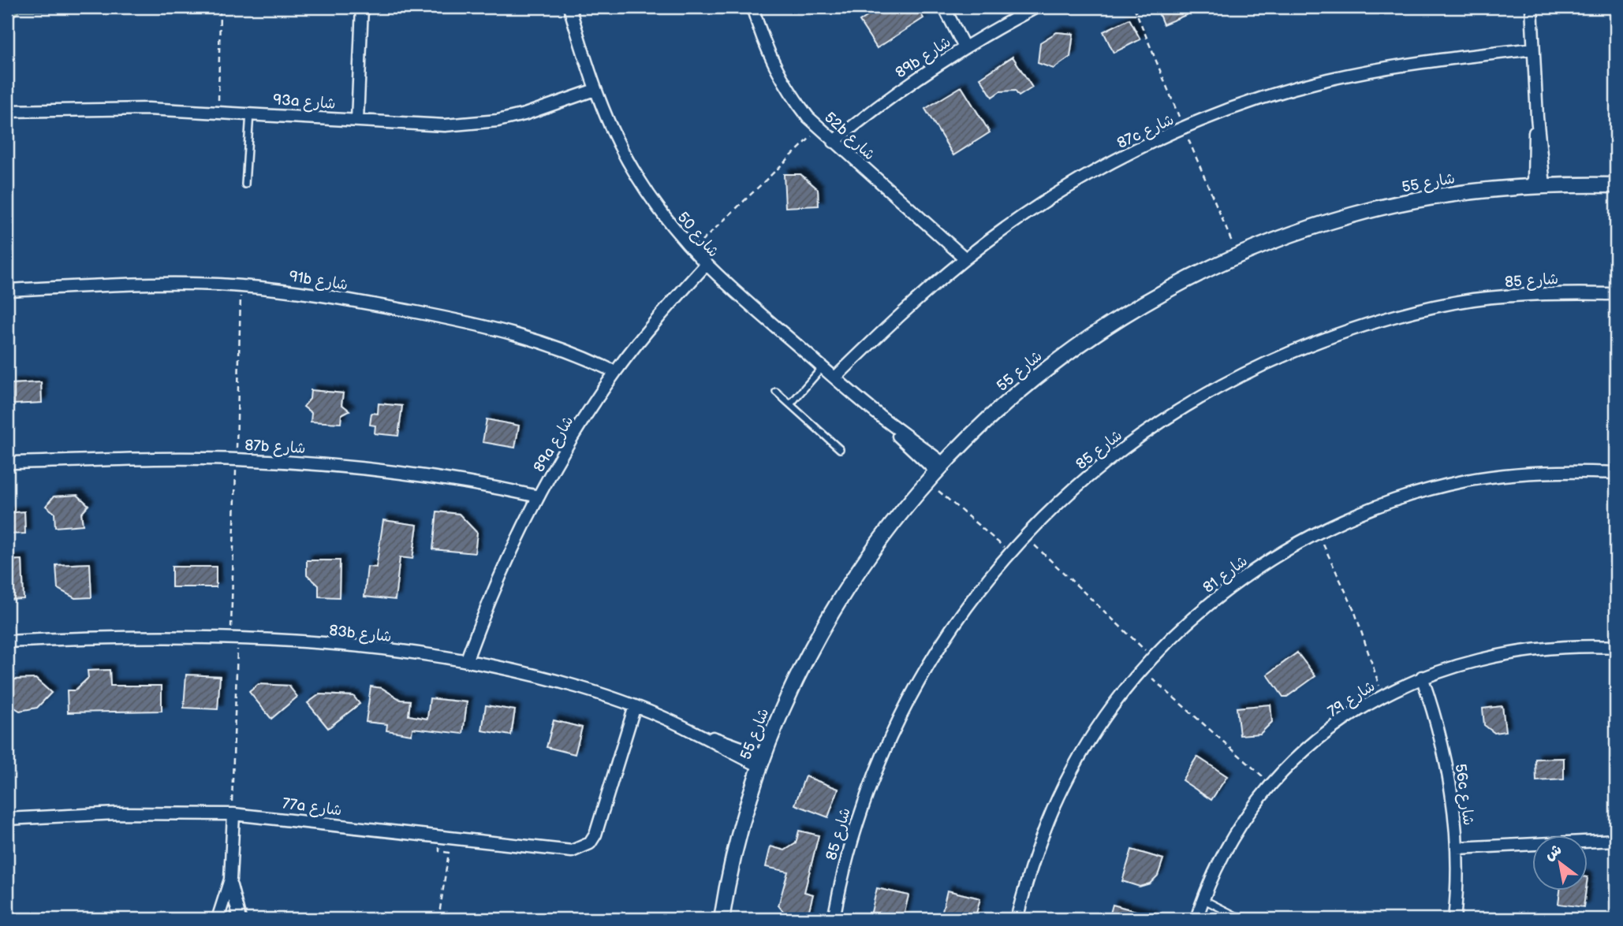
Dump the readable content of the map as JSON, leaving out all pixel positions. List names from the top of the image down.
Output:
{
  "streets": {
    "street": [
      "89b شارع",
      "93a شارع",
      "87c شارع",
      "52b شارع",
      "شارع 55",
      "شارع 50",
      "91b شارع",
      "شارع 85",
      "89a شارع",
      "87b شارع",
      "شارع 81",
      "83b شارع",
      "شارع 79",
      "56c شارع",
      "77a شارع"
    ]
  },
  "crossings": [
    ["89b شارع", "52b شارع"],
    ["93a شارع", "شارع 50"],
    ["87c شارع", "52b شارع"],
    ["87c شارع", "شارع 50"],
    ["شارع 55", "شارع 50"],
    ["شارع 55", "83b شارع"],
    ["شارع 50", "89a شارع"],
    ["91b شارع", "89a شارع"],
    ["89a شارع", "87b شارع"],
    ["89a شارع", "83b شارع"],
    ["83b شارع", "77a شارع"],
    ["شارع 79", "56c شارع"]
  ],
  "north": "top left"
}
